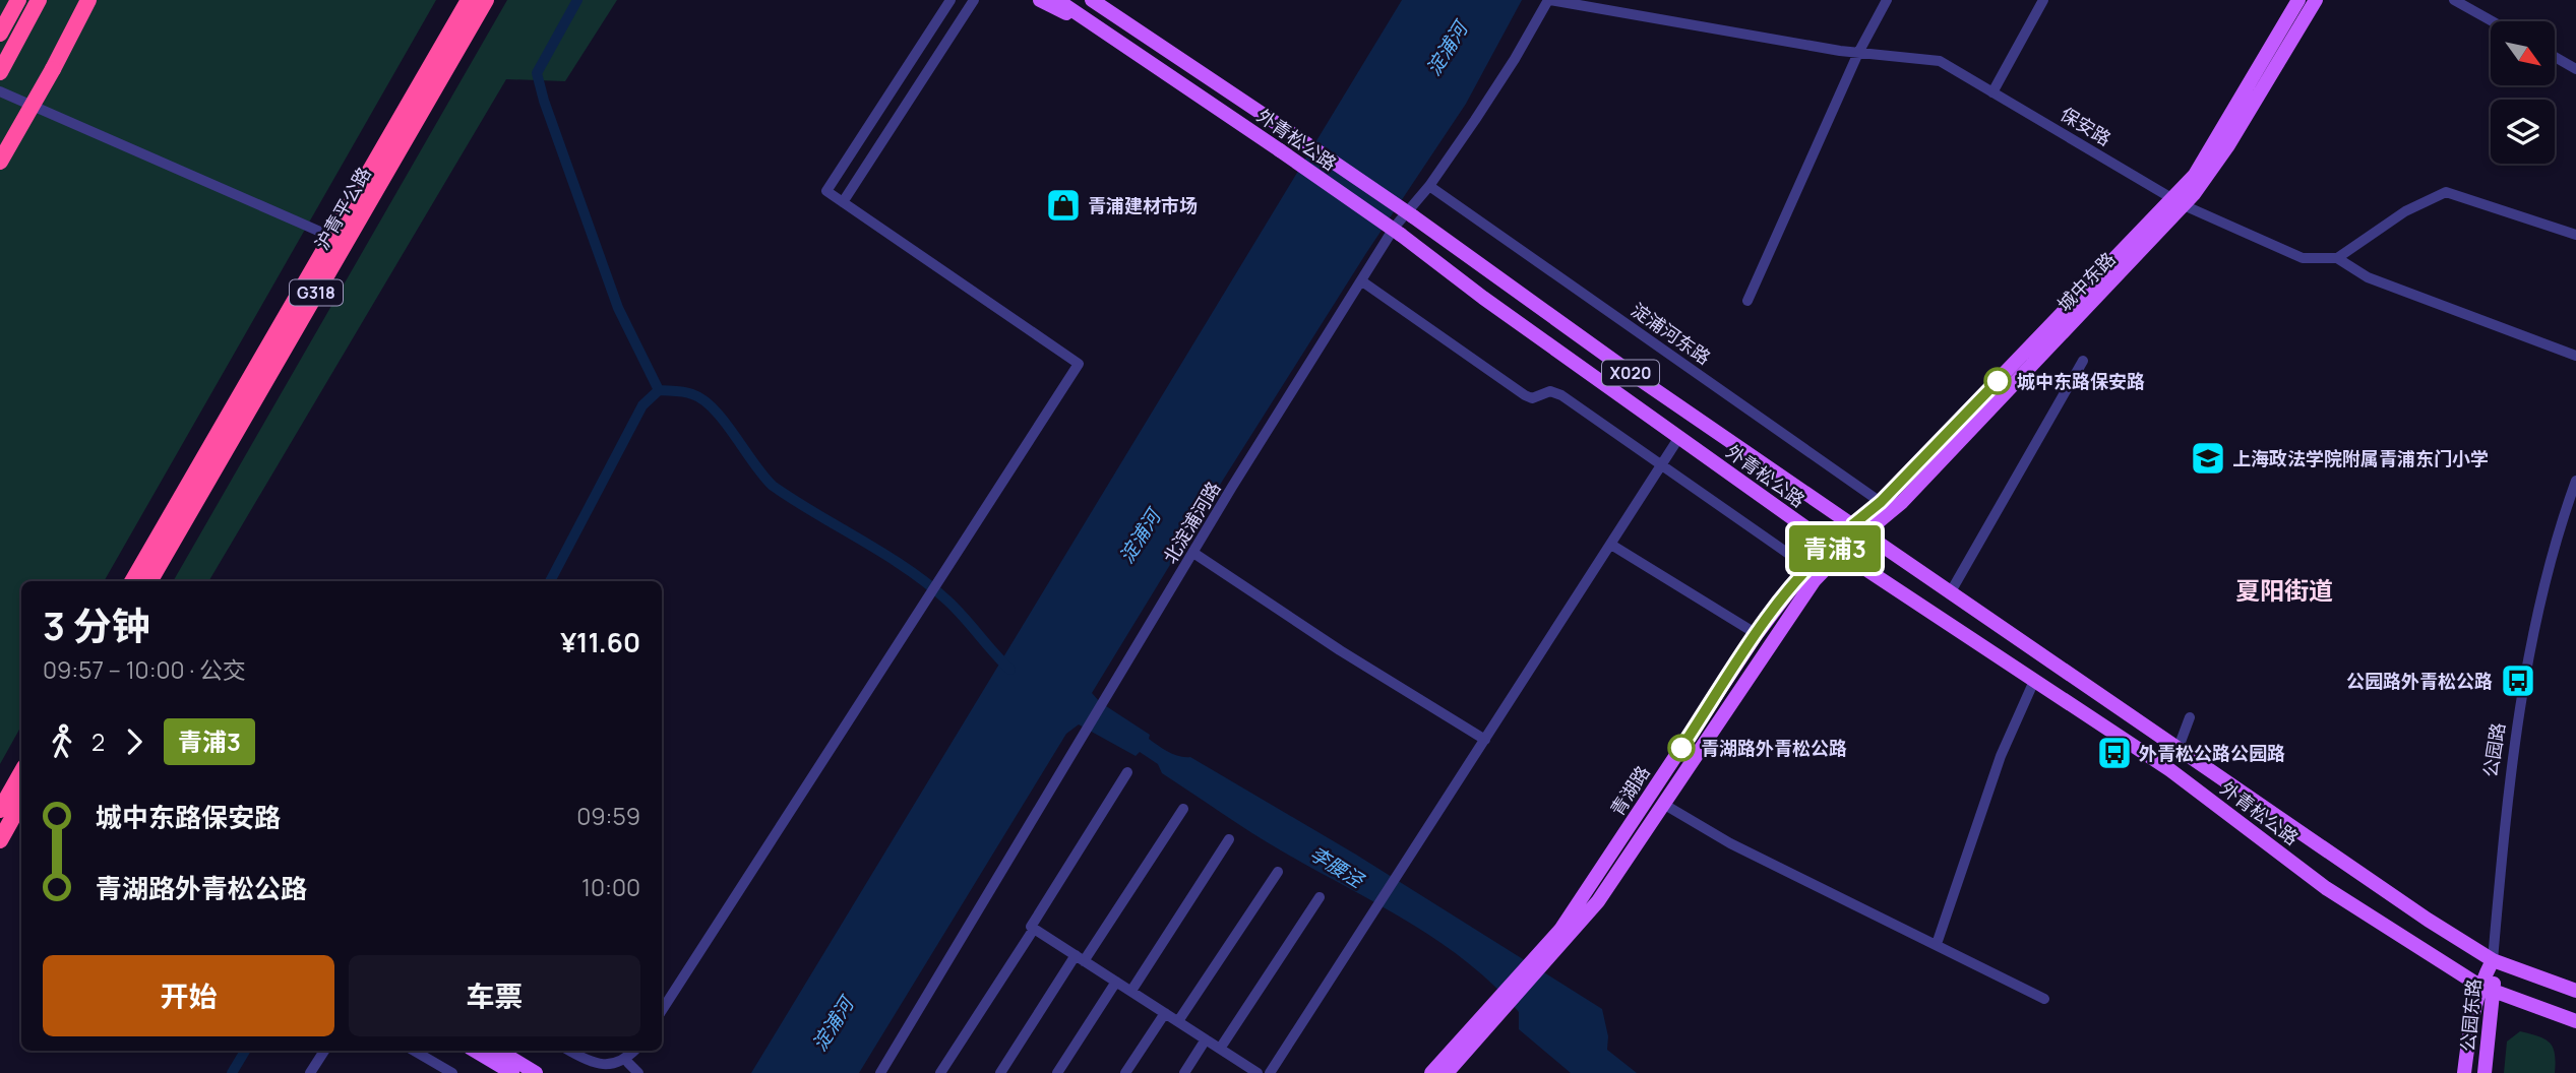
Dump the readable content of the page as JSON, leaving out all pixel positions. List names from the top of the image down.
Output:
{
  "streets": {
    "highway": ["沪青平公路", "G318"],
    "main road": [
      "外青松公路",
      "城中东路",
      "X020",
      "公园路",
      "青湖路",
      "公园东路"
    ],
    "street": ["保安路", "淀浦河东路", "北淀浦河路"]
  },
  "crossings": [
    ["保安路", "城中东路"],
    ["保安路", "北淀浦河路"],
    ["外青松公路", "城中东路"],
    ["外青松公路", "公园路"],
    ["外青松公路", "青湖路"],
    ["外青松公路", "公园东路"],
    ["城中东路", "淀浦河东路"],
    ["城中东路", "青湖路"],
    ["淀浦河东路", "北淀浦河路"],
    ["公园路", "公园东路"]
  ],
  "districts": ["夏阳街道"],
  "water": ["淀浦河", "李腰泾"],
  "places": {
    "shop": ["青浦建材市场"],
    "other": ["城中东路保安路", "青湖路外青松公路"],
    "school or university": ["上海政法学院附属青浦东门小学"],
    "bus stop": ["公园路外青松公路", "外青松公路公园路"]
  },
  "lines": ["bus line 青浦3"],
  "north": "bottom right",
  "page": {
    "on_map": "青浦3",
    "heading": ["3 分钟", "09:57 – 10:00 · 公交", "¥11.60"],
    "legs": ["2", "青浦3"],
    "list": [
      {
        "name": "城中东路保安路",
        "value": "09:59"
      },
      {
        "name": "青湖路外青松公路",
        "value": "10:00"
      }
    ],
    "buttons": ["开始", "车票"]
  }
}
